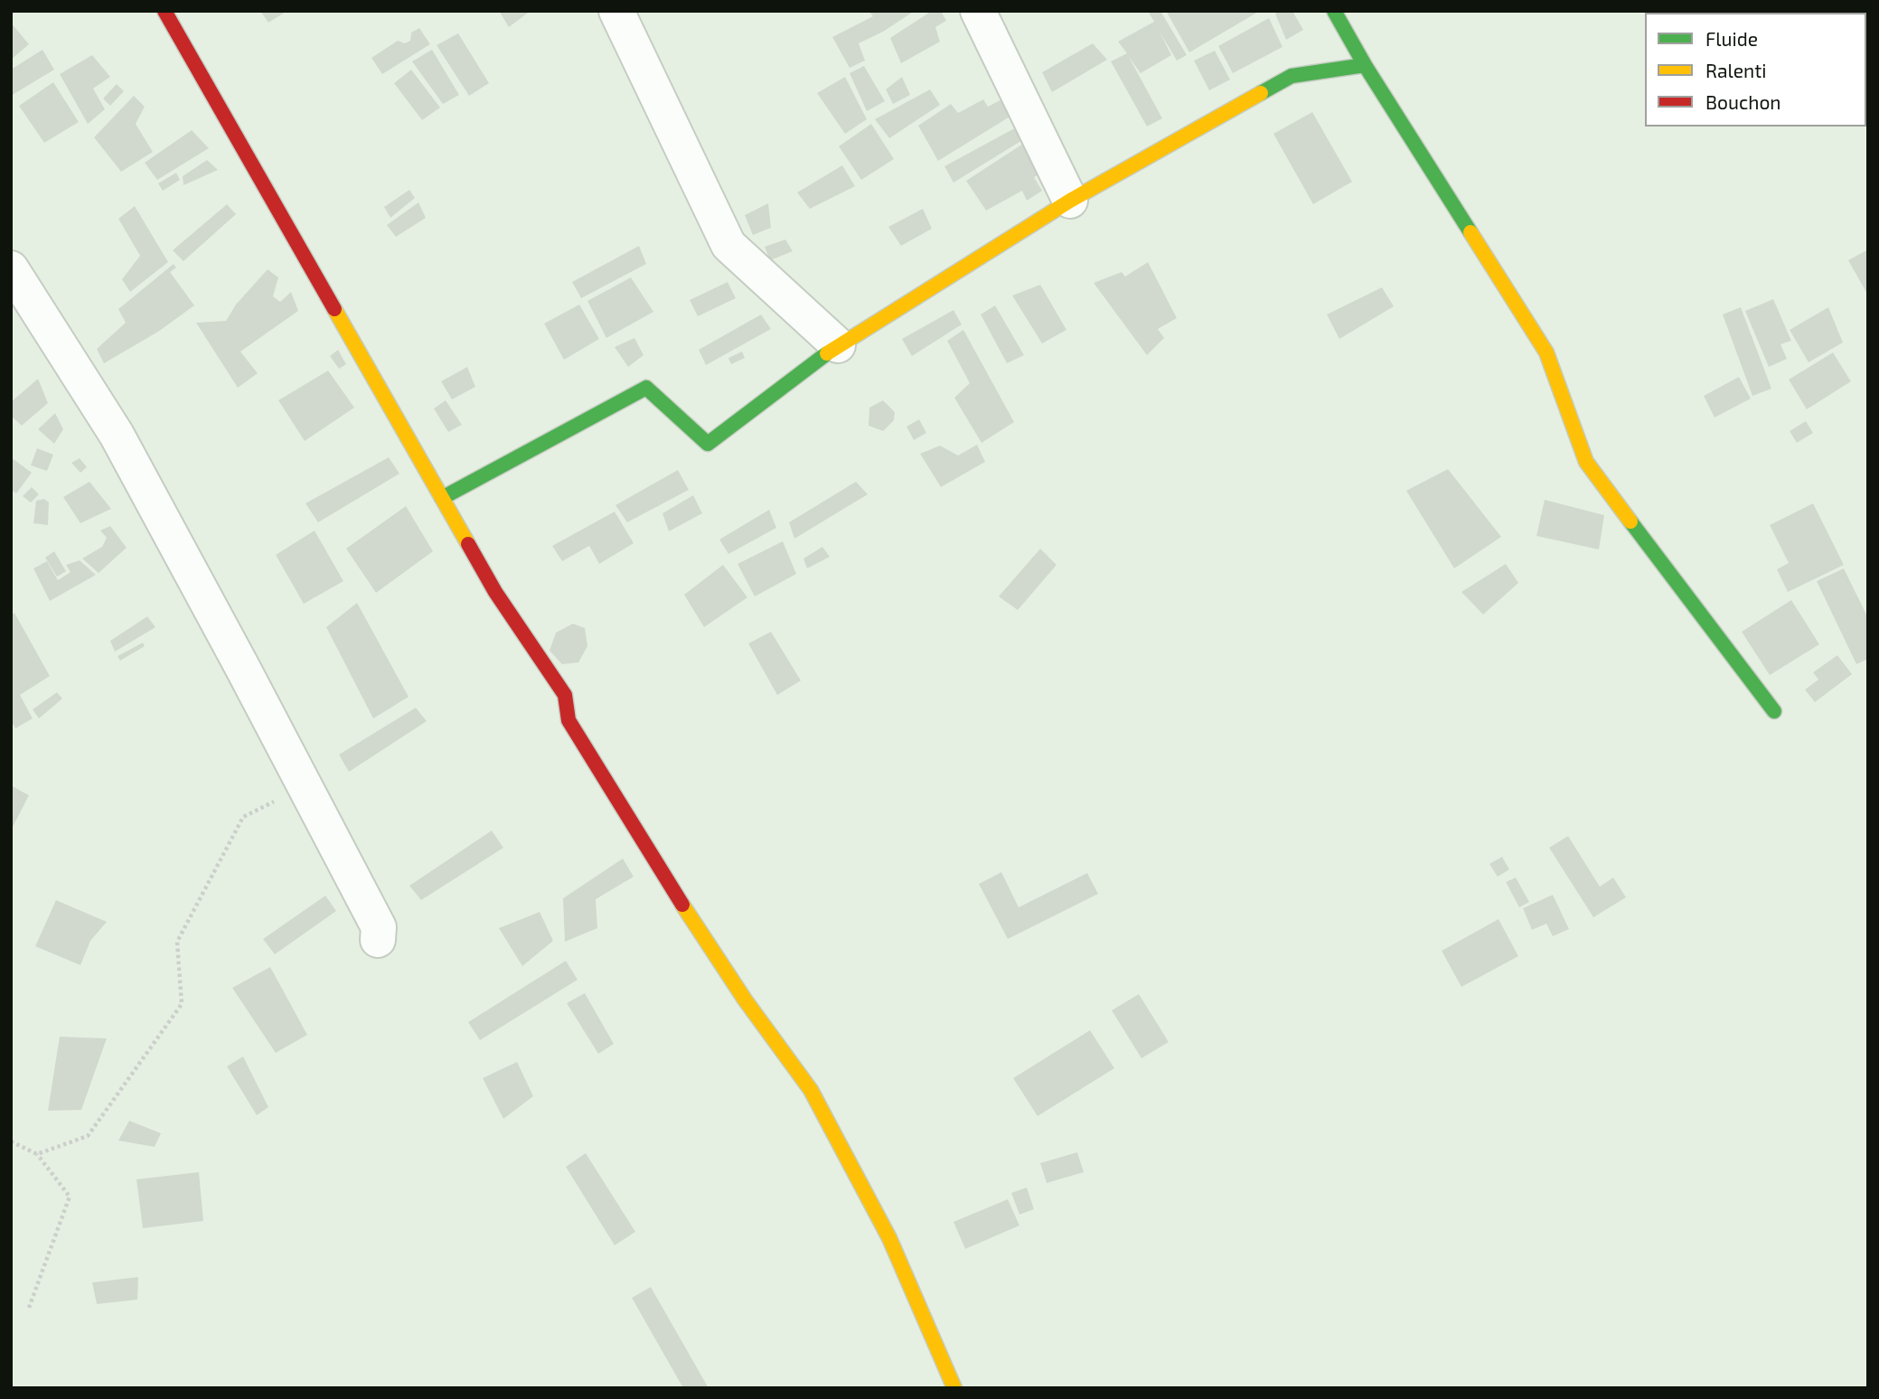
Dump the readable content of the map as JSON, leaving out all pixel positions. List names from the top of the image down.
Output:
{
  "legend": ["Fluide", "Ralenti", "Bouchon"]
}
